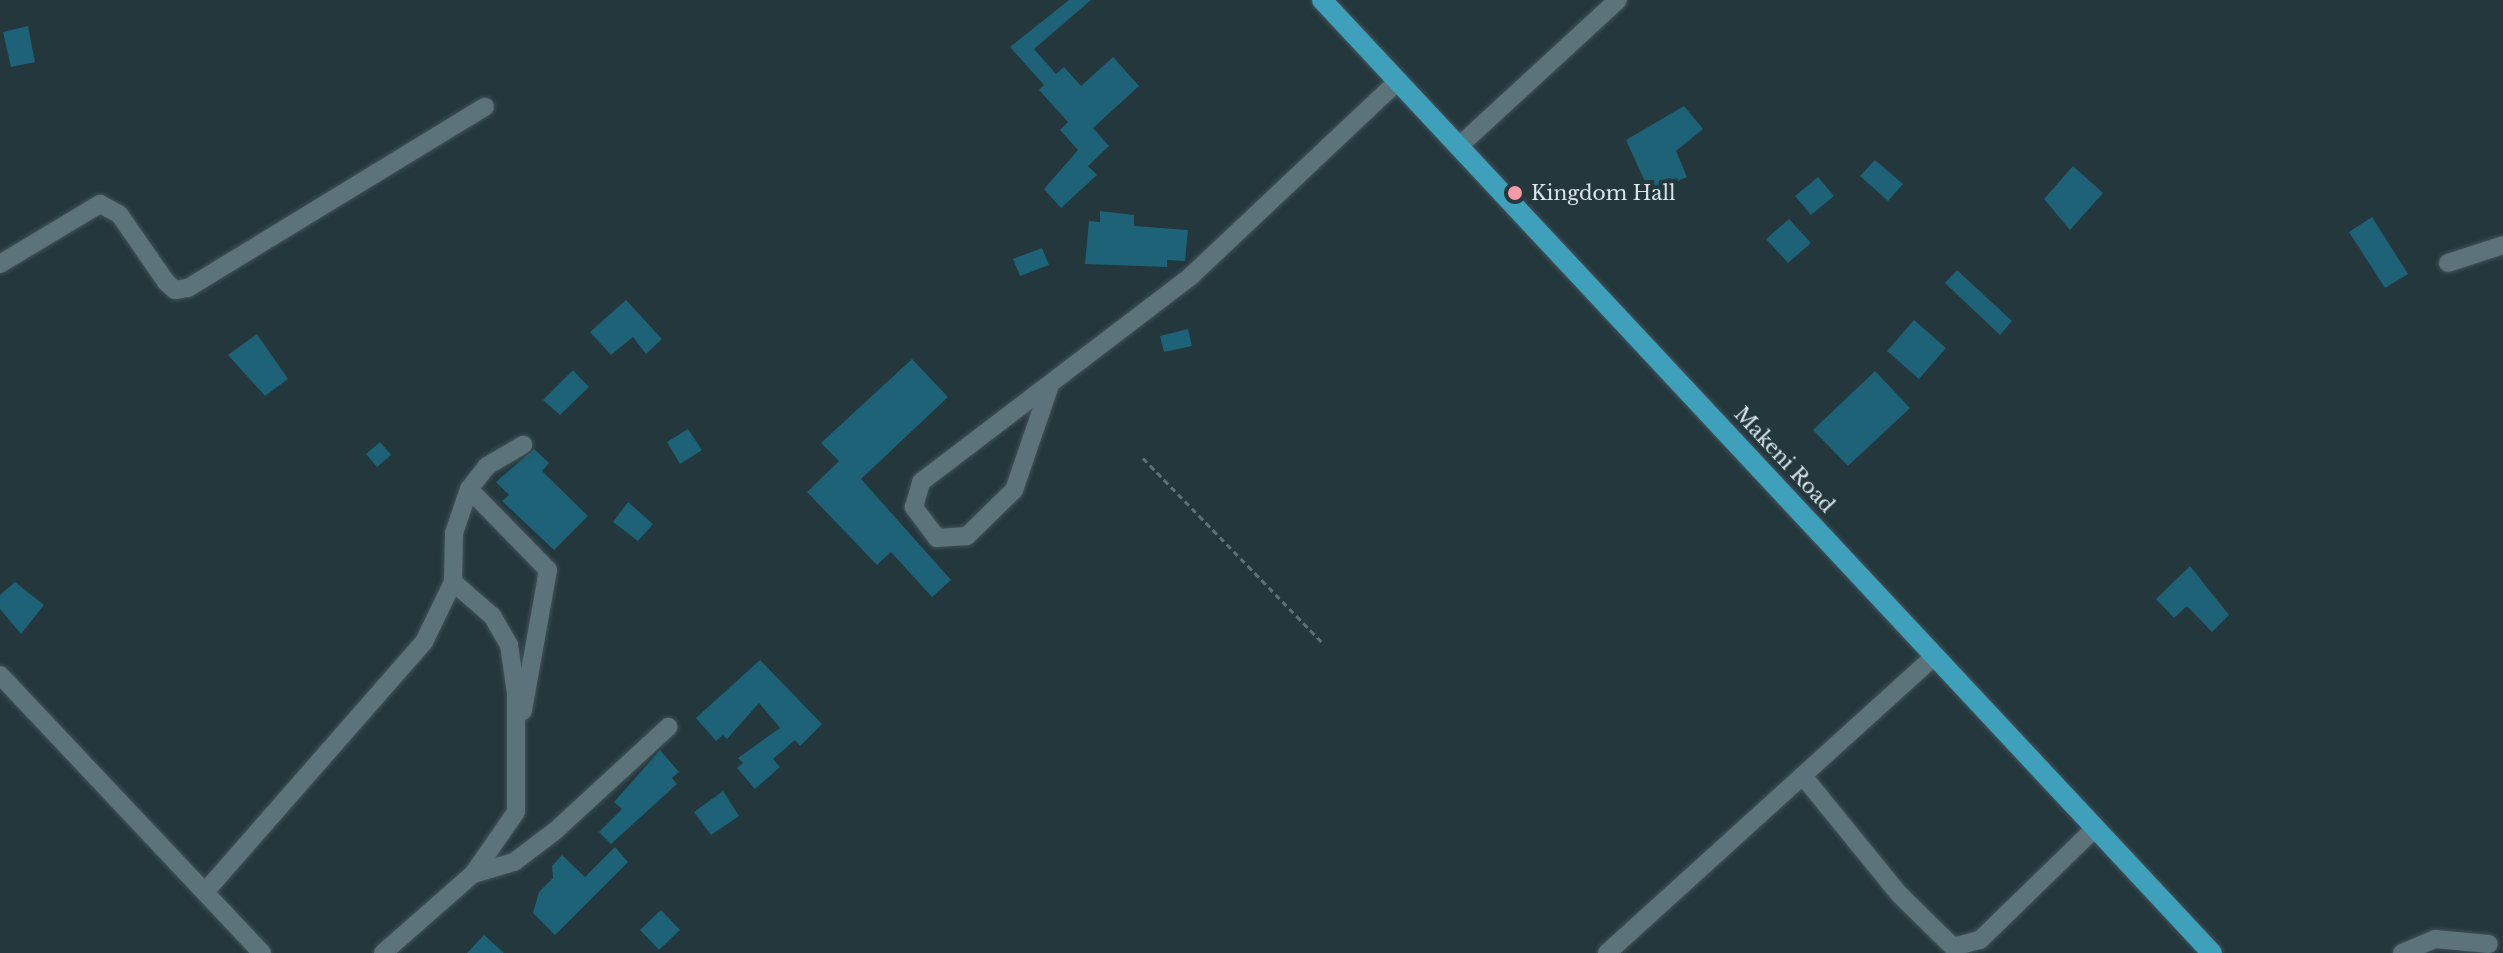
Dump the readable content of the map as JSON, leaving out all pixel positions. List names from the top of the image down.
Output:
{
  "streets": {
    "main road": ["Makeni Road"]
  },
  "places": ["Kingdom Hall"]
}
